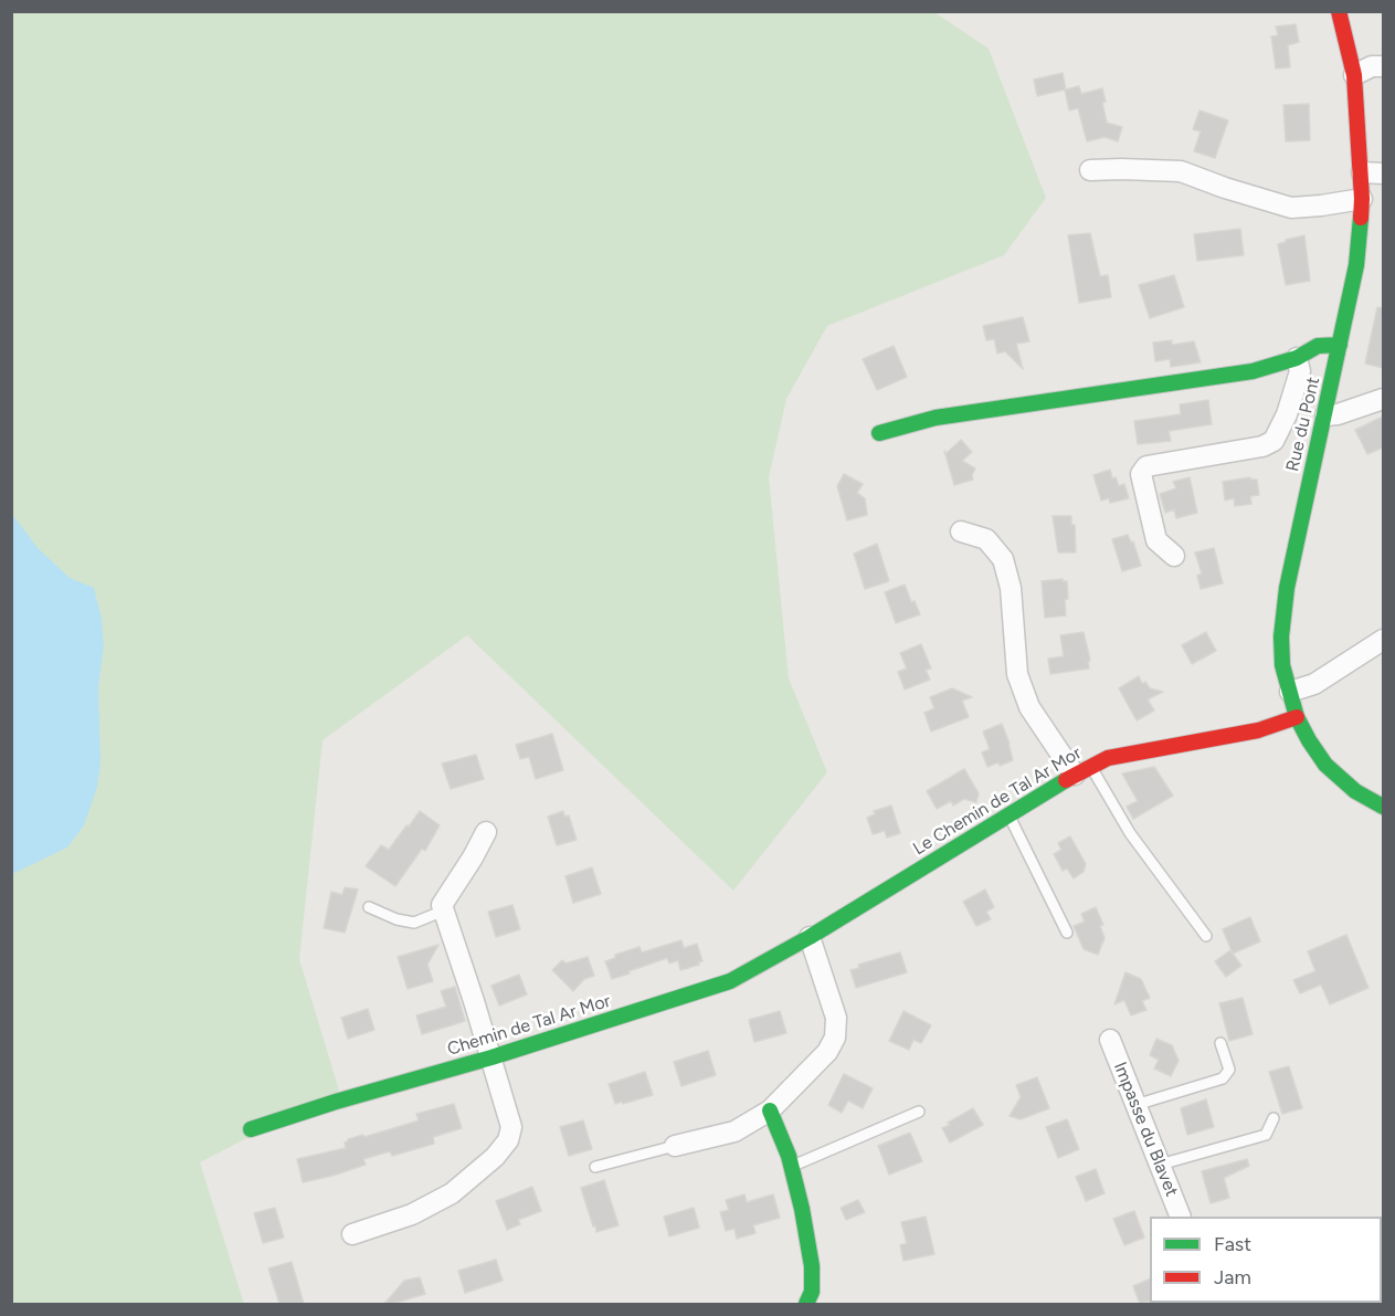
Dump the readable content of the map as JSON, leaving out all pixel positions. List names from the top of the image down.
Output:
{
  "streets": {
    "street": [
      "Rue du Pont",
      "Le Chemin de Tal Ar Mor",
      "Chemin de Tal Ar Mor",
      "Impasse du Blavet"
    ]
  },
  "crossings": [
    ["Rue du Pont", "Le Chemin de Tal Ar Mor"],
    ["Le Chemin de Tal Ar Mor", "Chemin de Tal Ar Mor"]
  ],
  "legend": ["Fast", "Jam"]
}
